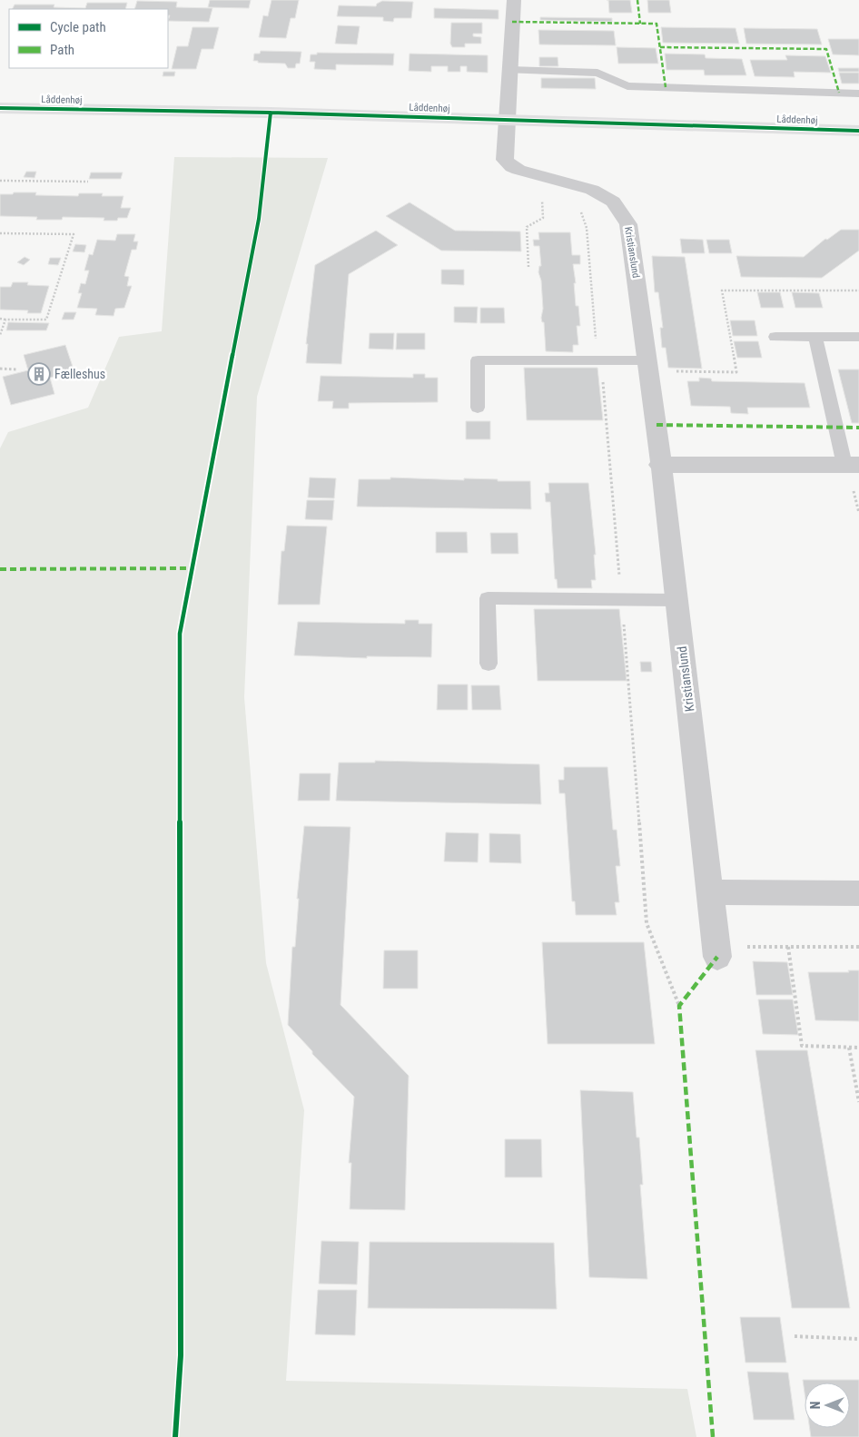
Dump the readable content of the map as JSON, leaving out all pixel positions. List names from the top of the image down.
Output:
{
  "streets": {
    "street": ["Låddenhøj", "Kristianslund"]
  },
  "crossings": [
    ["Låddenhøj", "Kristianslund"]
  ],
  "places": {
    "building": ["Fælleshus"]
  },
  "legend": ["Cycle path", "Path"],
  "north": "left"
}
